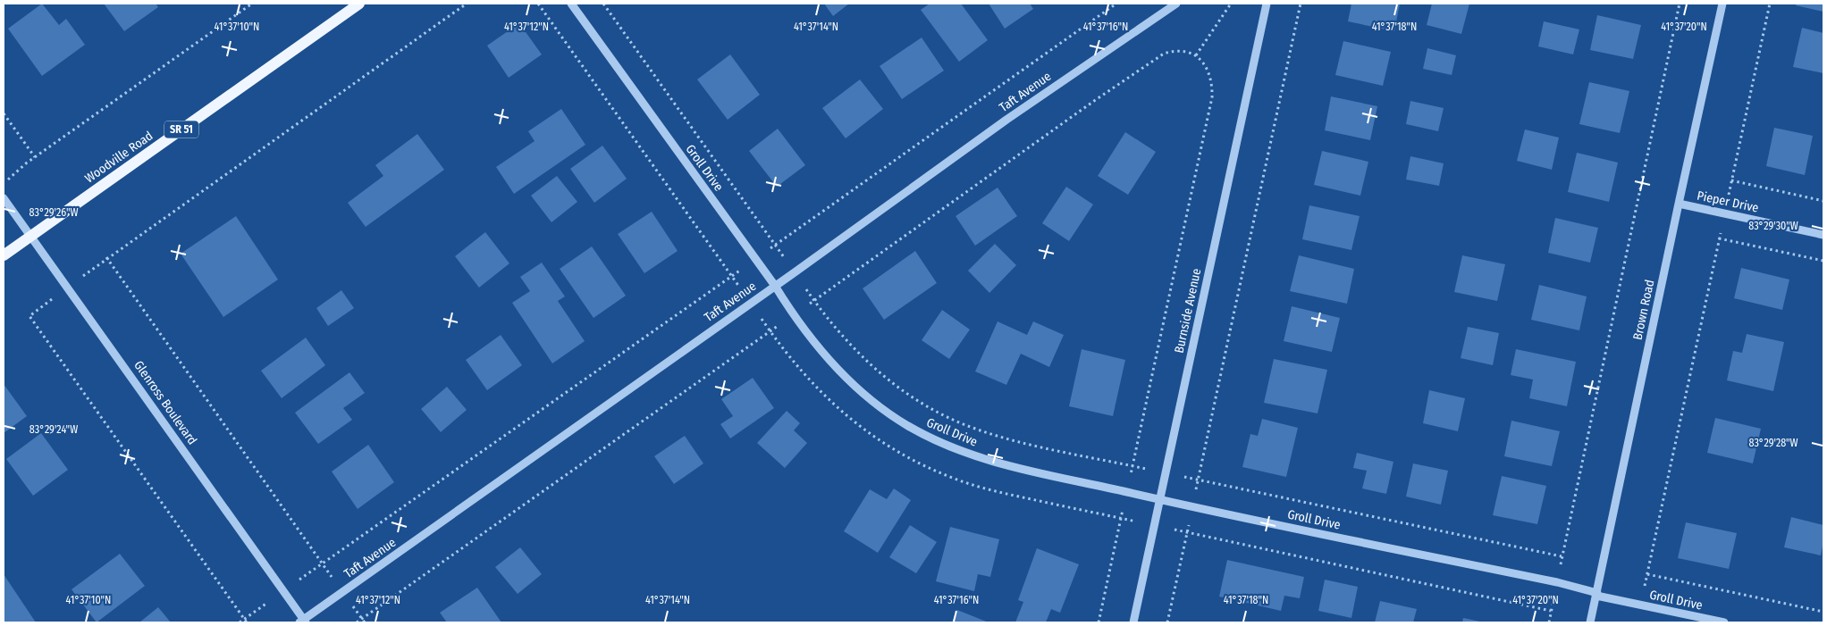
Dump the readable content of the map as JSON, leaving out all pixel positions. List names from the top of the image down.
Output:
{
  "streets": {
    "main road": ["SR 51", "Woodville Road"],
    "street": [
      "Taft Avenue",
      "Groll Drive",
      "Pieper Drive",
      "Brown Road",
      "Burnside Avenue",
      "Glenross Boulevard"
    ]
  },
  "crossings": [
    ["Taft Avenue", "Groll Drive"],
    ["Taft Avenue", "Glenross Boulevard"],
    ["Woodville Road", "Glenross Boulevard"],
    ["Groll Drive", "Brown Road"],
    ["Groll Drive", "Burnside Avenue"],
    ["Pieper Drive", "Brown Road"]
  ],
  "coordinates": [
    "41°37'10\"N",
    "41°37'12\"N",
    "41°37'14\"N",
    "41°37'16\"N",
    "41°37'18\"N",
    "41°37'20\"N",
    "83°29'26\"W",
    "83°29'30\"W",
    "83°29'24\"W",
    "83°29'28\"W"
  ]
}
